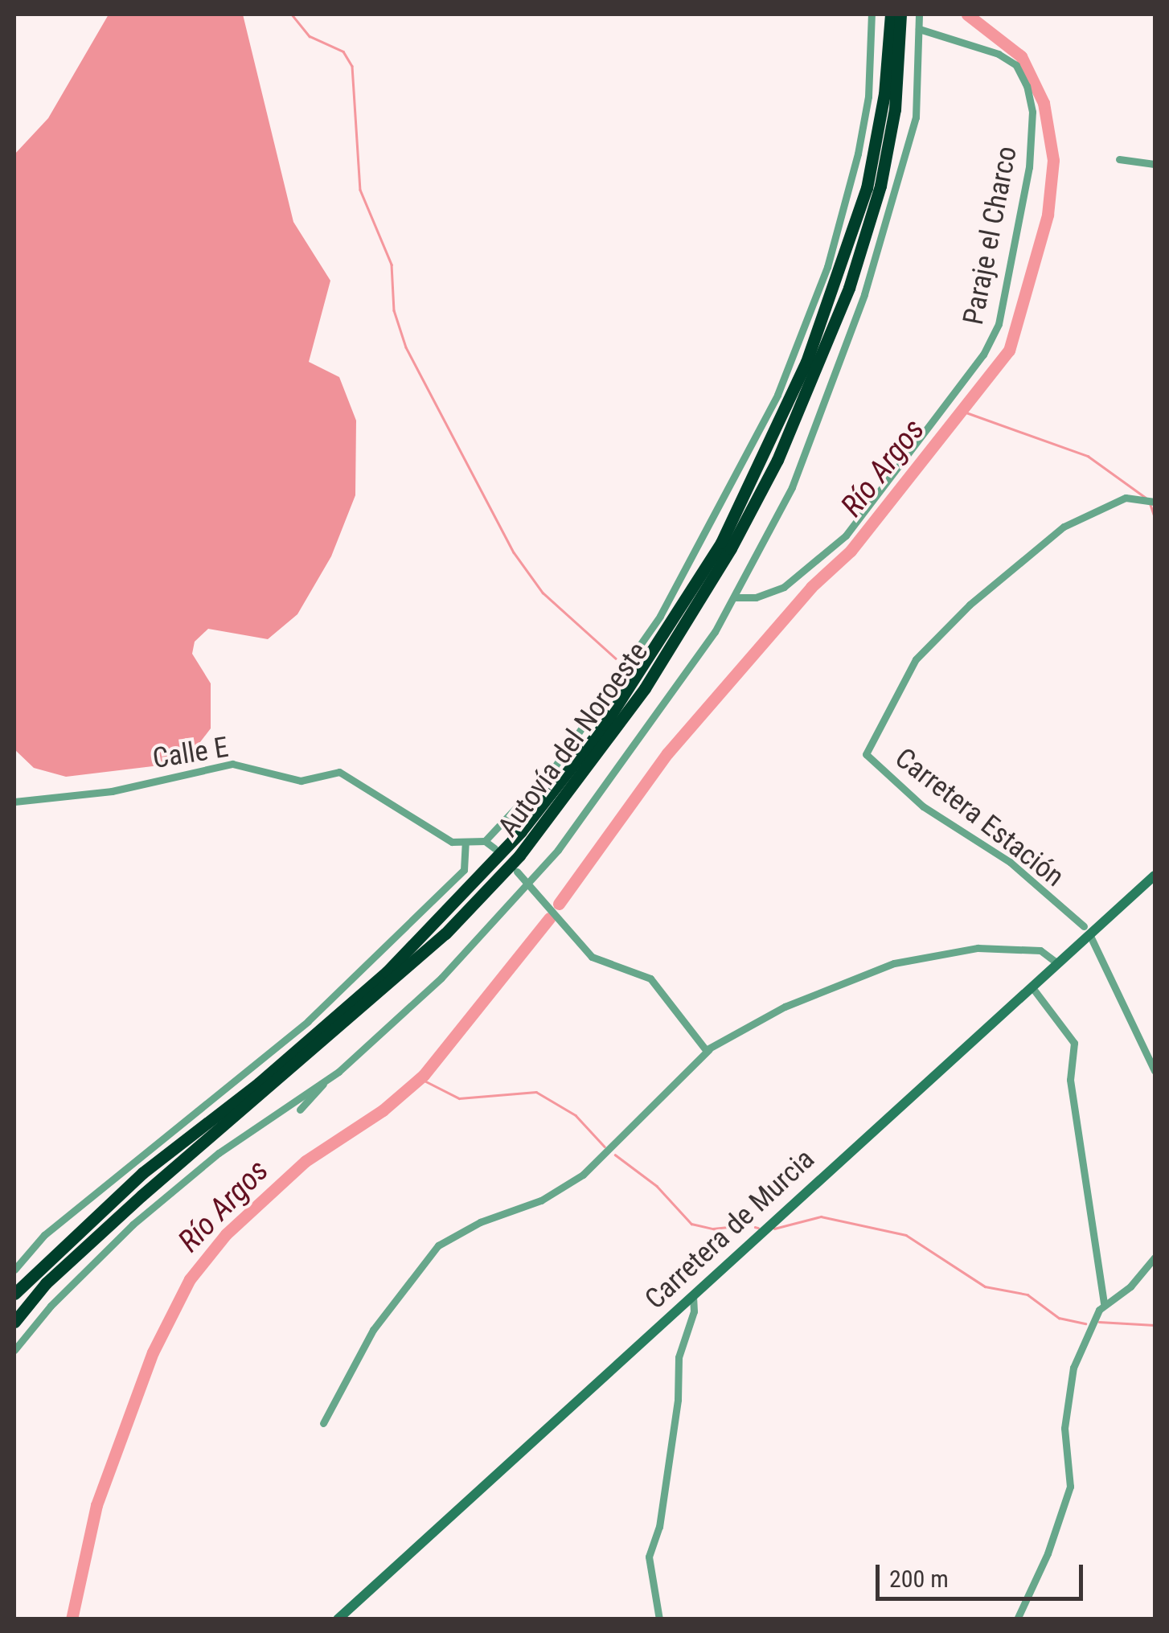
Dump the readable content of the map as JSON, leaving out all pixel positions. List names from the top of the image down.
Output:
{
  "streets": {
    "highway": ["Autovía del Noroeste"],
    "main road": ["Carretera de Murcia"],
    "street": ["Paraje el Charco", "Calle E", "Carretera Estación"]
  },
  "crossings": [
    ["Carretera Estación", "Carretera de Murcia"]
  ],
  "water": ["Río Argos"],
  "scale_bar": "200 m"
}
